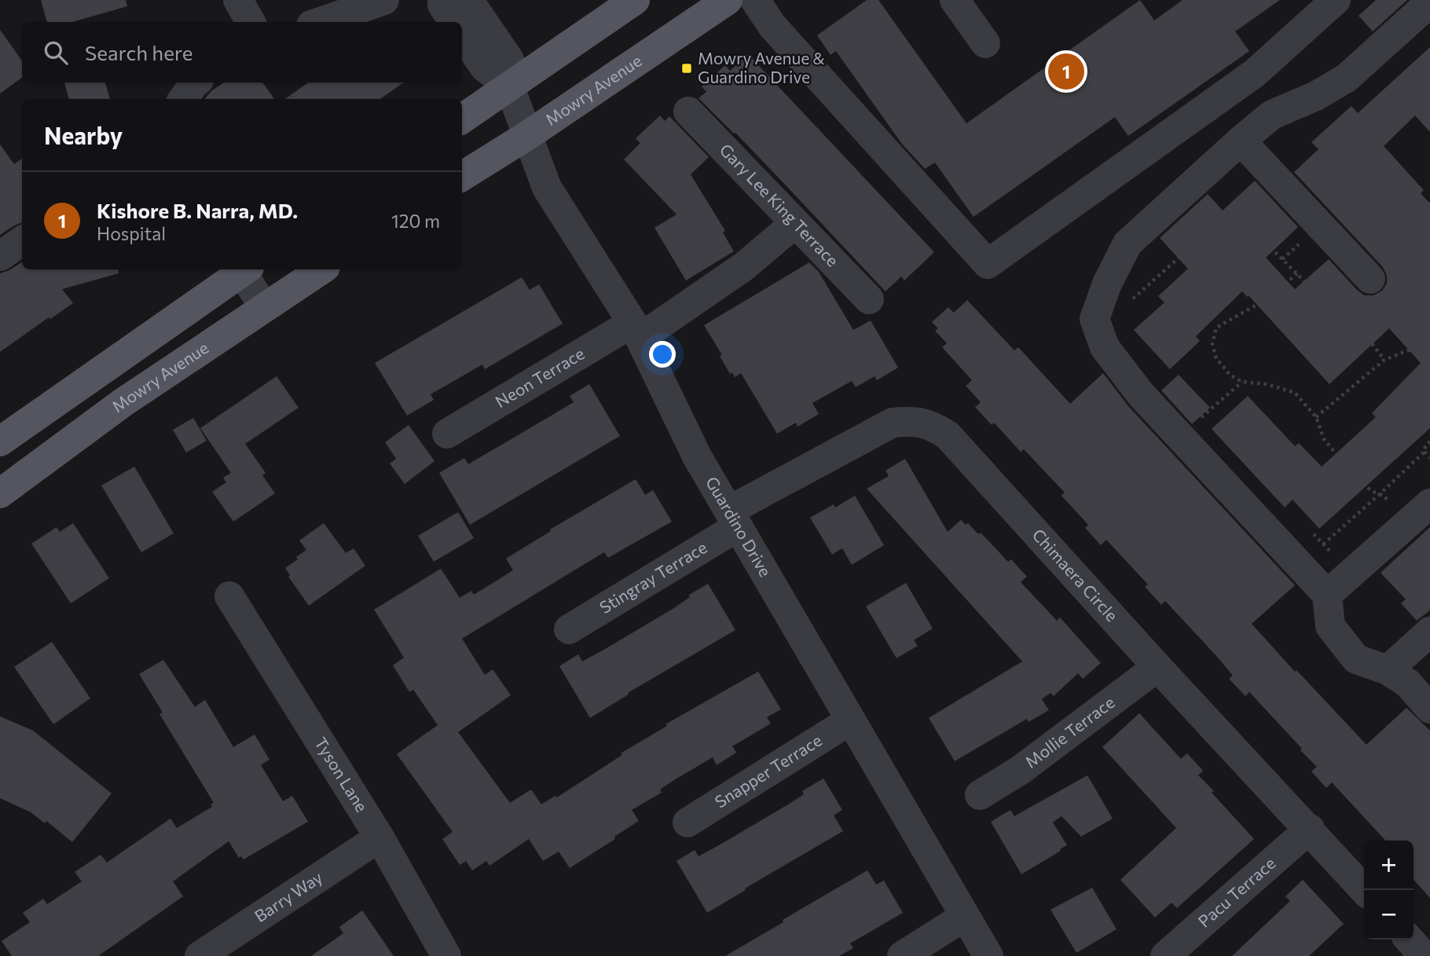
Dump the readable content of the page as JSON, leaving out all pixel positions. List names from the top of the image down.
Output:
{
  "streets": {
    "main road": ["Mowry Avenue"],
    "street": [
      "Gary Lee King Terrace",
      "Neon Terrace",
      "Guardino Drive",
      "Chimaera Circle",
      "Stingray Terrace",
      "Mollie Terrace",
      "Snapper Terrace",
      "Tyson Lane",
      "Pacu Terrace",
      "Barry Way"
    ]
  },
  "crossings": [
    ["Mowry Avenue", "Guardino Drive"],
    ["Gary Lee King Terrace", "Neon Terrace"],
    ["Neon Terrace", "Guardino Drive"],
    ["Guardino Drive", "Chimaera Circle"],
    ["Guardino Drive", "Stingray Terrace"],
    ["Guardino Drive", "Snapper Terrace"],
    ["Chimaera Circle", "Stingray Terrace"],
    ["Chimaera Circle", "Mollie Terrace"],
    ["Chimaera Circle", "Pacu Terrace"],
    ["Tyson Lane", "Barry Way"]
  ],
  "places": {
    "transit": ["Mowry Avenue & Guardino Drive"]
  },
  "page": {
    "search": "Search here",
    "pins": "1",
    "heading": "Nearby",
    "list": [
      {
        "mark": "1",
        "name": "Kishore B. Narra, MD.",
        "note": "Hospital",
        "value": "120 m"
      }
    ],
    "map_buttons": ["+", "−"]
  }
}
